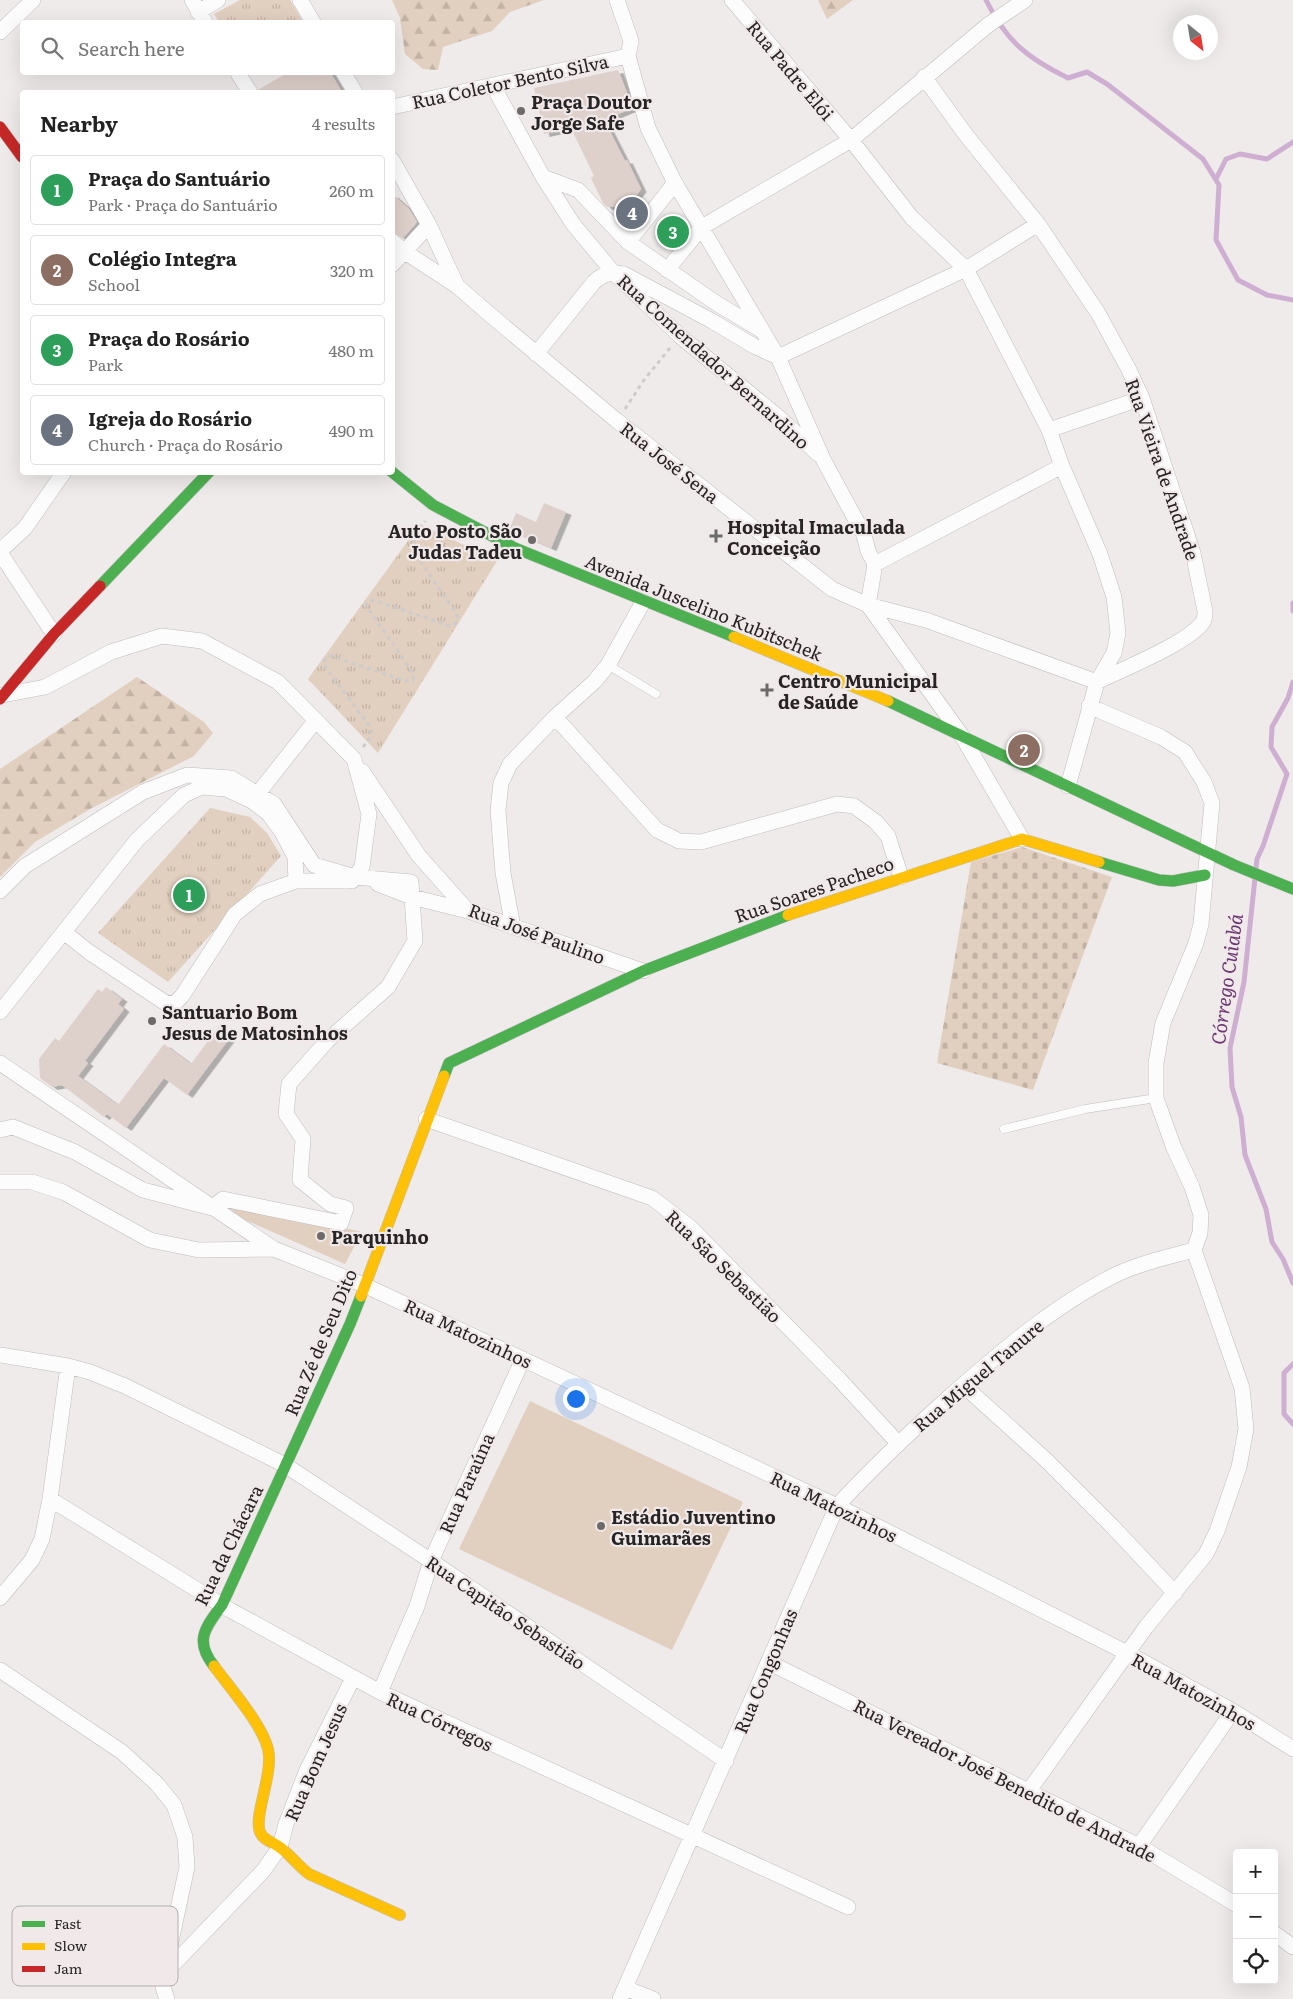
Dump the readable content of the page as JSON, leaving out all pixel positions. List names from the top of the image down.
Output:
{
  "streets": {
    "street": [
      "Rua Padre Elói",
      "Rua Coletor Bento Silva",
      "Rua Comendador Bernardino",
      "Rua José Sena",
      "Rua Vieira de Andrade",
      "Avenida Juscelino Kubitschek",
      "Rua Soares Pacheco",
      "Rua José Paulino",
      "Rua São Sebastião",
      "Rua Matozinhos",
      "Rua Zé de Seu Dito",
      "Rua Miguel Tanure",
      "Rua Paraúna",
      "Rua da Chácara",
      "Rua Capitão Sebastião",
      "Rua Congonhas",
      "Rua Córregos",
      "Rua Bom Jesus",
      "Rua Vereador José Benedito de Andrade"
    ]
  },
  "crossings": [
    ["Rua Padre Elói", "Rua José Sena"],
    ["Rua Padre Elói", "Rua Vieira de Andrade"],
    ["Rua Padre Elói", "Avenida Juscelino Kubitschek"],
    ["Rua Coletor Bento Silva", "Rua Comendador Bernardino"],
    ["Rua José Sena", "Rua Vieira de Andrade"],
    ["Rua Soares Pacheco", "Rua José Paulino"],
    ["Rua Soares Pacheco", "Rua Zé de Seu Dito"],
    ["Rua São Sebastião", "Rua Zé de Seu Dito"],
    ["Rua São Sebastião", "Rua Miguel Tanure"],
    ["Rua Matozinhos", "Rua Zé de Seu Dito"],
    ["Rua Matozinhos", "Rua Miguel Tanure"],
    ["Rua Matozinhos", "Rua Paraúna"],
    ["Rua Matozinhos", "Rua Congonhas"],
    ["Rua Zé de Seu Dito", "Rua da Chácara"],
    ["Rua Zé de Seu Dito", "Rua Capitão Sebastião"],
    ["Rua Miguel Tanure", "Rua Congonhas"],
    ["Rua Paraúna", "Rua Capitão Sebastião"],
    ["Rua Paraúna", "Rua Córregos"],
    ["Rua da Chácara", "Rua Capitão Sebastião"],
    ["Rua da Chácara", "Rua Córregos"],
    ["Rua da Chácara", "Rua Bom Jesus"],
    ["Rua Capitão Sebastião", "Rua Congonhas"],
    ["Rua Congonhas", "Rua Córregos"],
    ["Rua Congonhas", "Rua Vereador José Benedito de Andrade"],
    ["Rua Córregos", "Rua Bom Jesus"]
  ],
  "water": ["Córrego Cuiabá"],
  "places": {
    "other": [
      "Praça Doutor Jorge Safe",
      "Auto Posto São Judas Tadeu",
      "Santuario Bom Jesus de Matosinhos",
      "Parquinho",
      "Estádio Juventino Guimarães"
    ],
    "health": ["Hospital Imaculada Conceição", "Centro Municipal de Saúde"]
  },
  "legend": ["Fast", "Slow", "Jam"],
  "north": "bottom right",
  "page": {
    "search": "Search here",
    "heading": ["Nearby", "4 results"],
    "list": [
      {
        "mark": "1",
        "name": "Praça do Santuário",
        "note": "Park · Praça do Santuário",
        "value": "260 m"
      },
      {
        "mark": "2",
        "name": "Colégio Integra",
        "note": "School",
        "value": "320 m"
      },
      {
        "mark": "3",
        "name": "Praça do Rosário",
        "note": "Park",
        "value": "480 m"
      },
      {
        "mark": "4",
        "name": "Igreja do Rosário",
        "note": "Church · Praça do Rosário",
        "value": "490 m"
      }
    ],
    "pins": [
      "4",
      "3",
      "2",
      "1"
    ],
    "map_buttons": ["+", "−"]
  }
}
